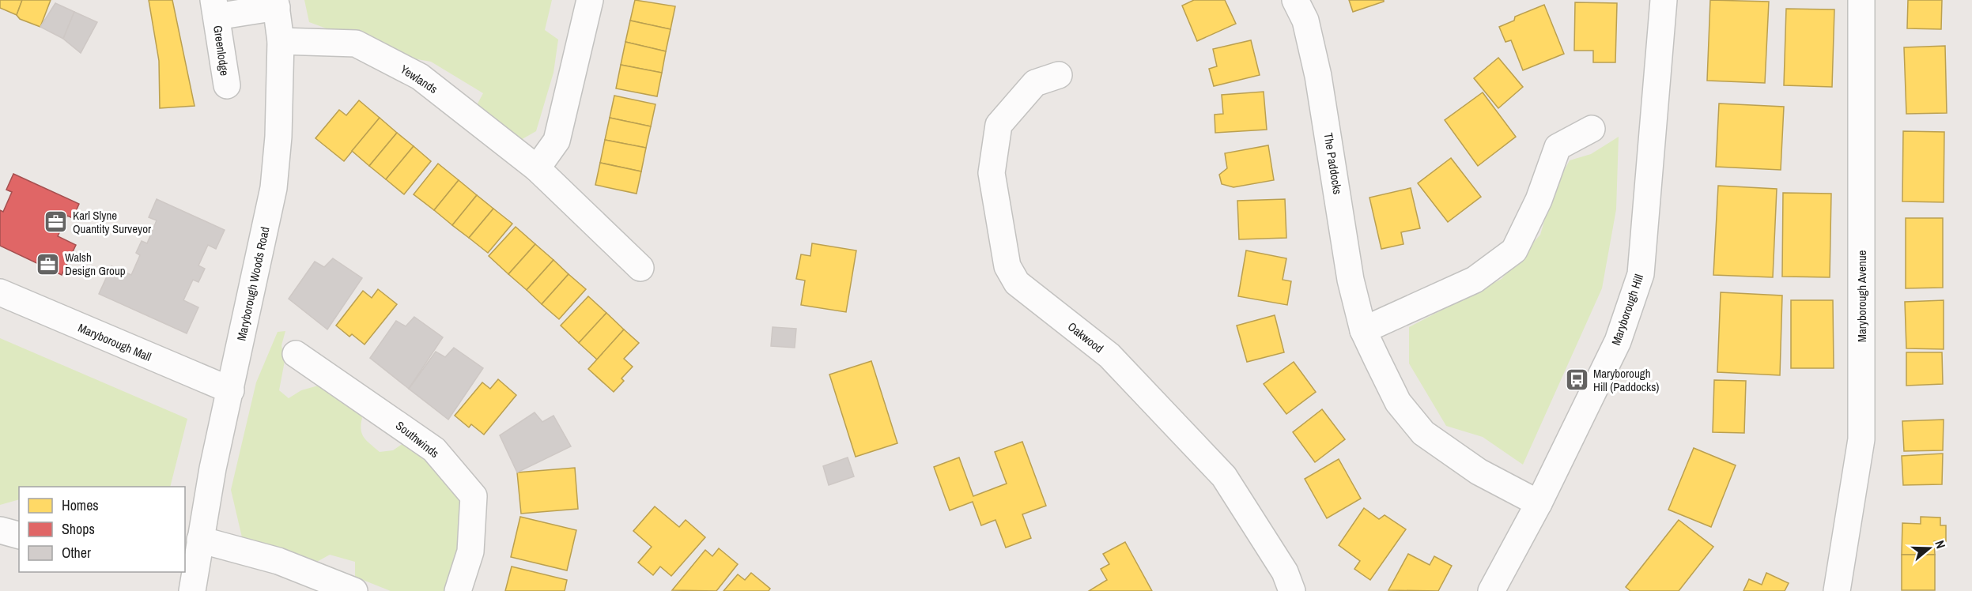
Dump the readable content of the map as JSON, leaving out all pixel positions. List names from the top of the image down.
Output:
{
  "streets": {
    "street": [
      "Greenlodge",
      "Yewlands",
      "The Paddocks",
      "Maryborough Woods Road",
      "Maryborough Avenue",
      "Maryborough Hill",
      "Oakwood",
      "Maryborough Mall",
      "Southwinds"
    ]
  },
  "crossings": [
    ["Greenlodge", "Maryborough Woods Road"],
    ["Yewlands", "Maryborough Woods Road"],
    ["The Paddocks", "Maryborough Hill"],
    ["Maryborough Woods Road", "Maryborough Mall"]
  ],
  "places": {
    "office": ["Karl Slyne Quantity Surveyor", "Walsh Design Group"],
    "bus stop": ["Maryborough Hill (Paddocks)"]
  },
  "legend": ["Homes", "Shops", "Other"],
  "north": "right"
}
